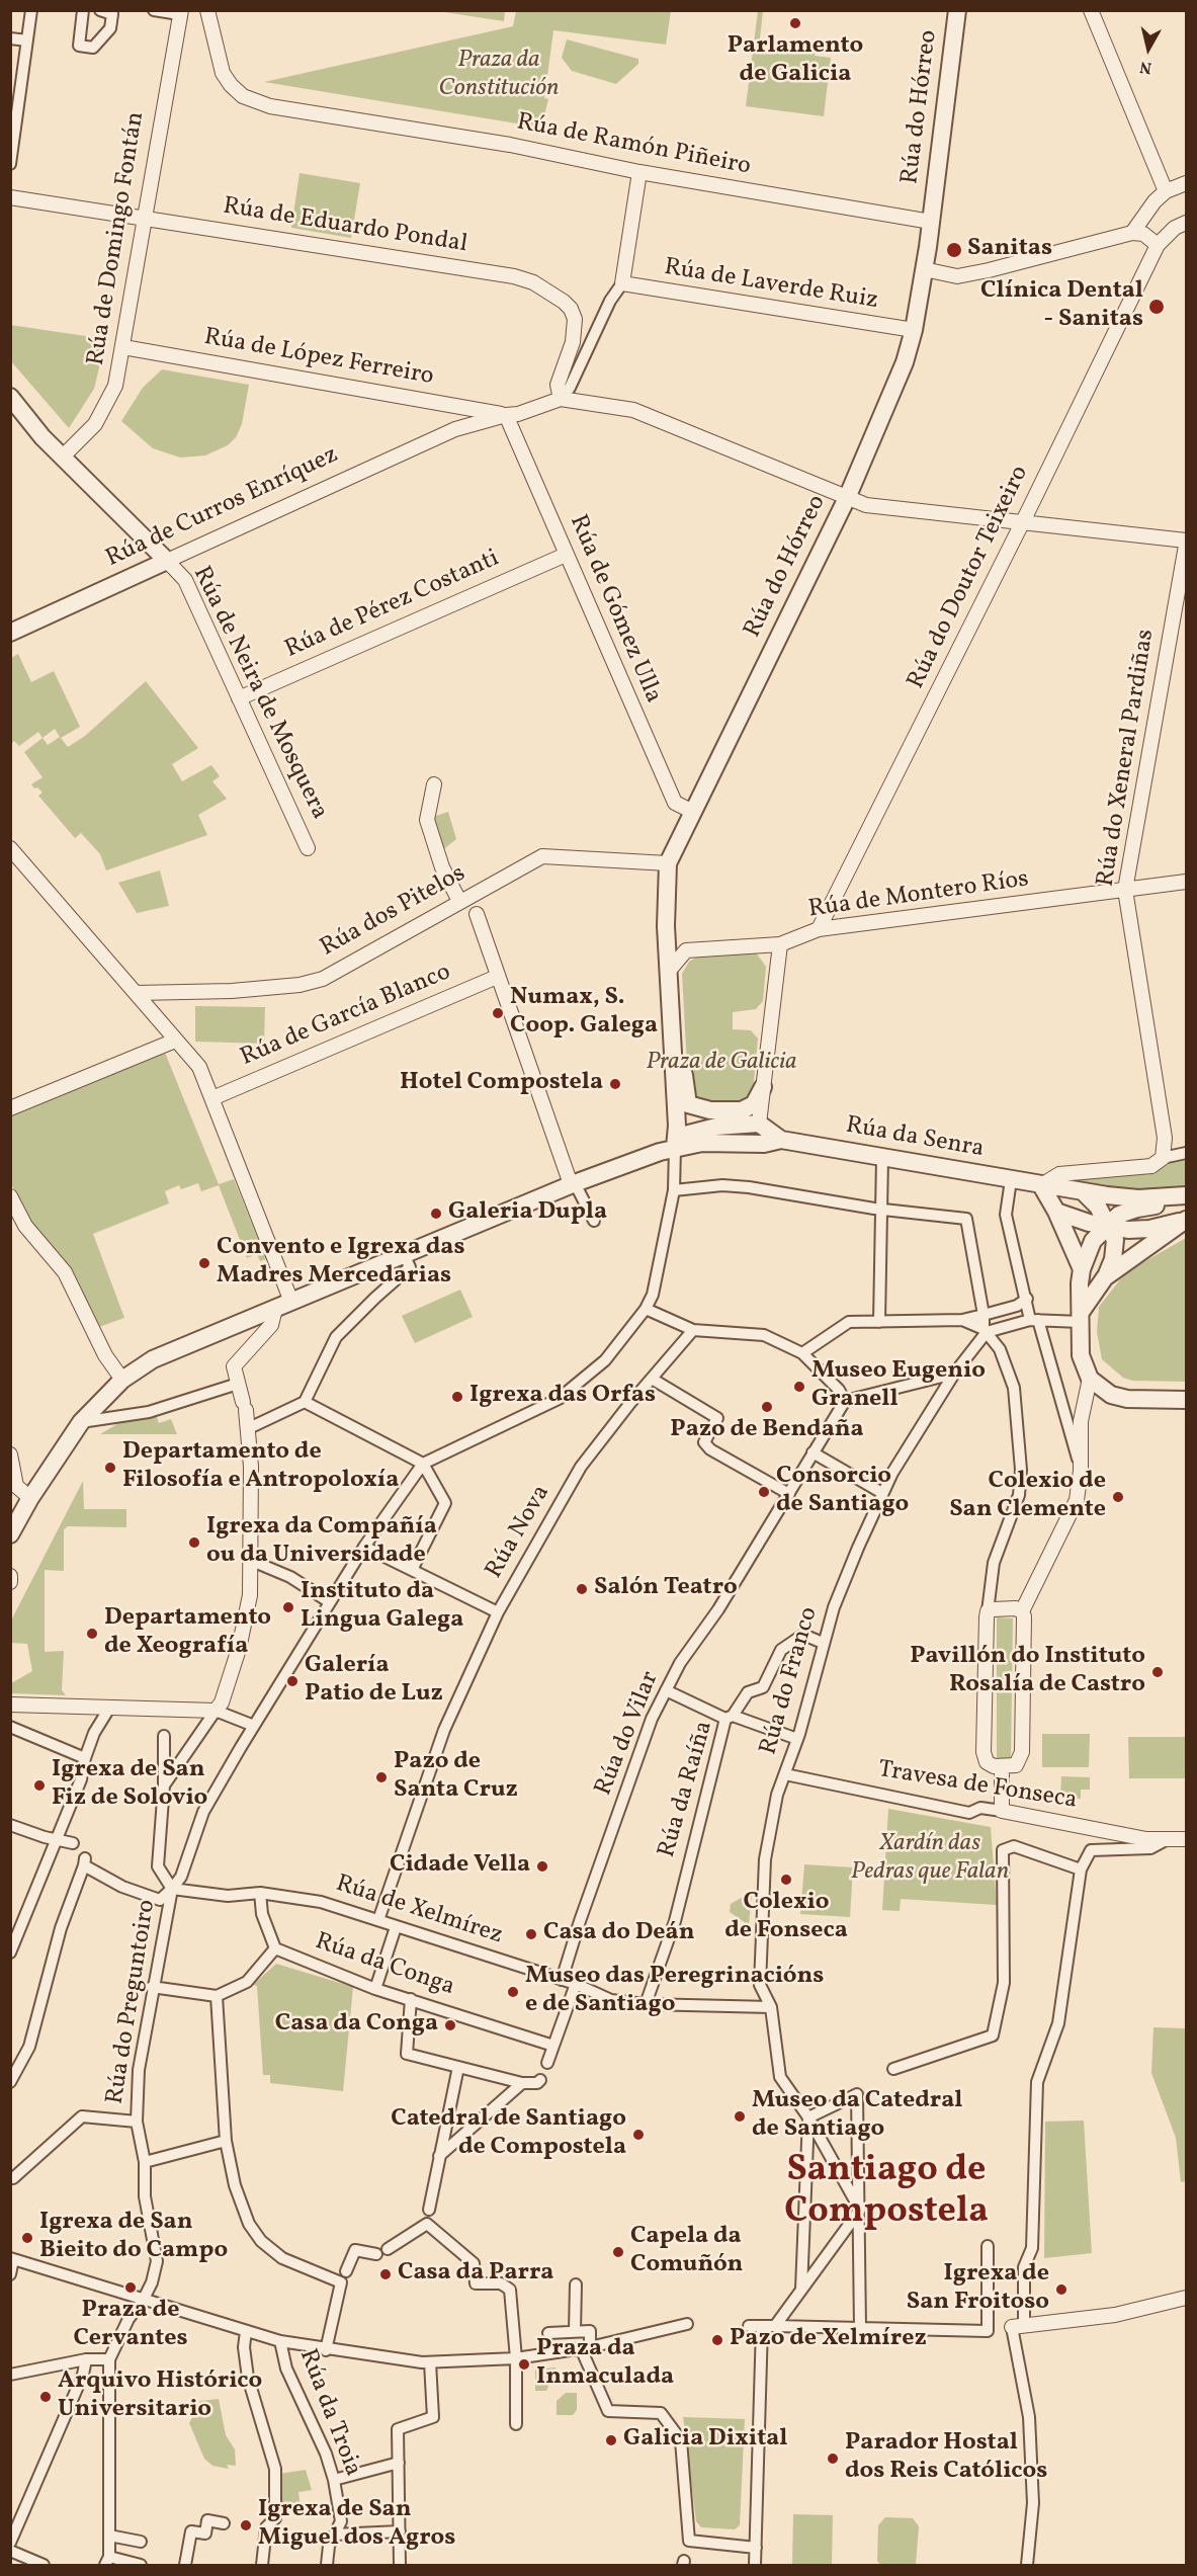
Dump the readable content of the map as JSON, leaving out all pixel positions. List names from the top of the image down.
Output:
{
  "streets": {
    "street": [
      "Rúa do Hórreo",
      "Rúa de Ramón Piñeiro",
      "Rúa de Eduardo Pondal",
      "Rúa de Domingo Fontán",
      "Rúa de Laverde Ruiz",
      "Rúa de López Ferreiro",
      "Rúa de Curros Enríquez",
      "Rúa do Doutor Teixeiro",
      "Rúa de Pérez Costanti",
      "Rúa de Gómez Ulla",
      "Rúa de Neira de Mosquera",
      "Rúa do Xeneral Pardiñas",
      "Rúa de Montero Ríos",
      "Rúa dos Pitelos",
      "Rúa de García Blanco",
      "Rúa da Senra",
      "Rúa Nova",
      "Rúa do Franco",
      "Rúa do Vilar",
      "Travesa de Fonseca",
      "Rúa da Raíña",
      "Rúa de Xelmírez",
      "Rúa da Conga",
      "Rúa do Preguntoiro",
      "Rúa da Troia"
    ]
  },
  "crossings": [
    ["Rúa do Hórreo", "Rúa de Ramón Piñeiro"],
    ["Rúa do Hórreo", "Rúa de Laverde Ruiz"],
    ["Rúa do Hórreo", "Rúa de Gómez Ulla"],
    ["Rúa do Hórreo", "Rúa de Montero Ríos"],
    ["Rúa do Hórreo", "Rúa dos Pitelos"],
    ["Rúa do Hórreo", "Rúa da Senra"],
    ["Rúa de Eduardo Pondal", "Rúa de Domingo Fontán"],
    ["Rúa de Eduardo Pondal", "Rúa de Curros Enríquez"],
    ["Rúa de Domingo Fontán", "Rúa de López Ferreiro"],
    ["Rúa de López Ferreiro", "Rúa de Curros Enríquez"],
    ["Rúa de López Ferreiro", "Rúa de Gómez Ulla"],
    ["Rúa de Curros Enríquez", "Rúa de Gómez Ulla"],
    ["Rúa de Curros Enríquez", "Rúa de Neira de Mosquera"],
    ["Rúa do Doutor Teixeiro", "Rúa de Montero Ríos"],
    ["Rúa de Pérez Costanti", "Rúa de Gómez Ulla"],
    ["Rúa de Pérez Costanti", "Rúa de Neira de Mosquera"],
    ["Rúa do Xeneral Pardiñas", "Rúa de Montero Ríos"],
    ["Rúa Nova", "Rúa de Xelmírez"],
    ["Rúa do Franco", "Travesa de Fonseca"],
    ["Rúa do Franco", "Rúa da Raíña"],
    ["Rúa do Franco", "Rúa de Xelmírez"],
    ["Rúa do Vilar", "Rúa de Xelmírez"],
    ["Rúa da Raíña", "Rúa de Xelmírez"],
    ["Rúa de Xelmírez", "Rúa do Preguntoiro"]
  ],
  "districts": ["Santiago de Compostela"],
  "parks": ["Praza da Constitución", "Praza de Galicia", "Xardín das Pedras que Falan"],
  "places": [
    "Parlamento de Galicia",
    "Sanitas",
    "Clínica Dental - Sanitas",
    "Numax, S. Coop. Galega",
    "Hotel Compostela",
    "Galeria Dupla",
    "Convento e Igrexa das Madres Mercedarias",
    "Museo Eugenio Granell",
    "Igrexa das Orfas",
    "Pazo de Bendaña",
    "Departamento de Filosofía e Antropoloxía",
    "Consorcio de Santiago",
    "Colexio de San Clemente",
    "Igrexa da Compañía ou da Universidade",
    "Salón Teatro",
    "Instituto da Lingua Galega",
    "Departamento de Xeografía",
    "Pavillón do Instituto Rosalía de Castro",
    "Galería Patio de Luz",
    "Pazo de Santa Cruz",
    "Igrexa de San Fiz de Solovio",
    "Cidade Vella",
    "Colexio de Fonseca",
    "Casa do Deán",
    "Museo das Peregrinacións e de Santiago",
    "Casa da Conga",
    "Museo da Catedral de Santiago",
    "Catedral de Santiago de Compostela",
    "Igrexa de San Bieito do Campo",
    "Capela da Comuñón",
    "Casa da Parra",
    "Praza de Cervantes",
    "Igrexa de San Froitoso",
    "Pazo de Xelmírez",
    "Praza da Inmaculada",
    "Arquivo Histórico Universitario",
    "Galicia Dixital",
    "Parador Hostal dos Reis Católicos",
    "Igrexa de San Miguel dos Agros"
  ],
  "north": "bottom"
}
